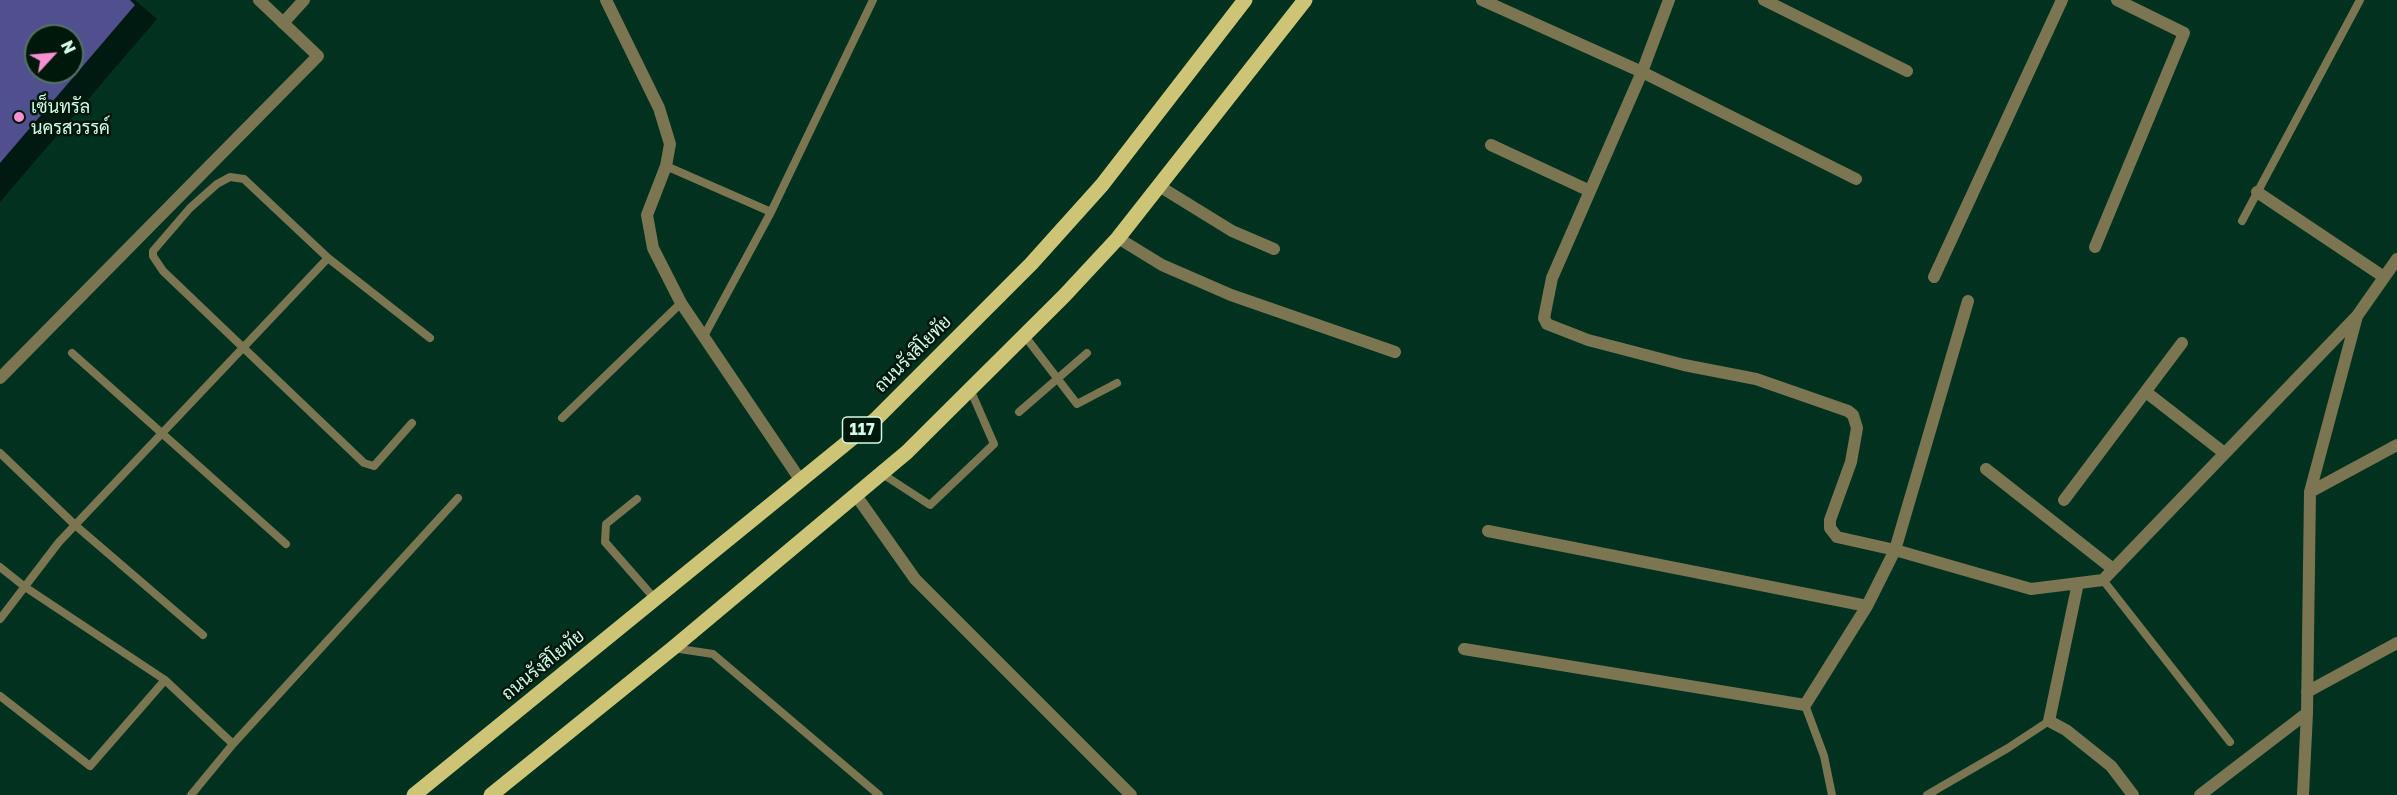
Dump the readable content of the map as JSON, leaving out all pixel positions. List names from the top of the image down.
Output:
{
  "streets": {
    "main road": ["ถนนรังสิโยทัย", "117"]
  },
  "places": ["เซ็นทรัล นครสวรรค์"],
  "north": "top right"
}
